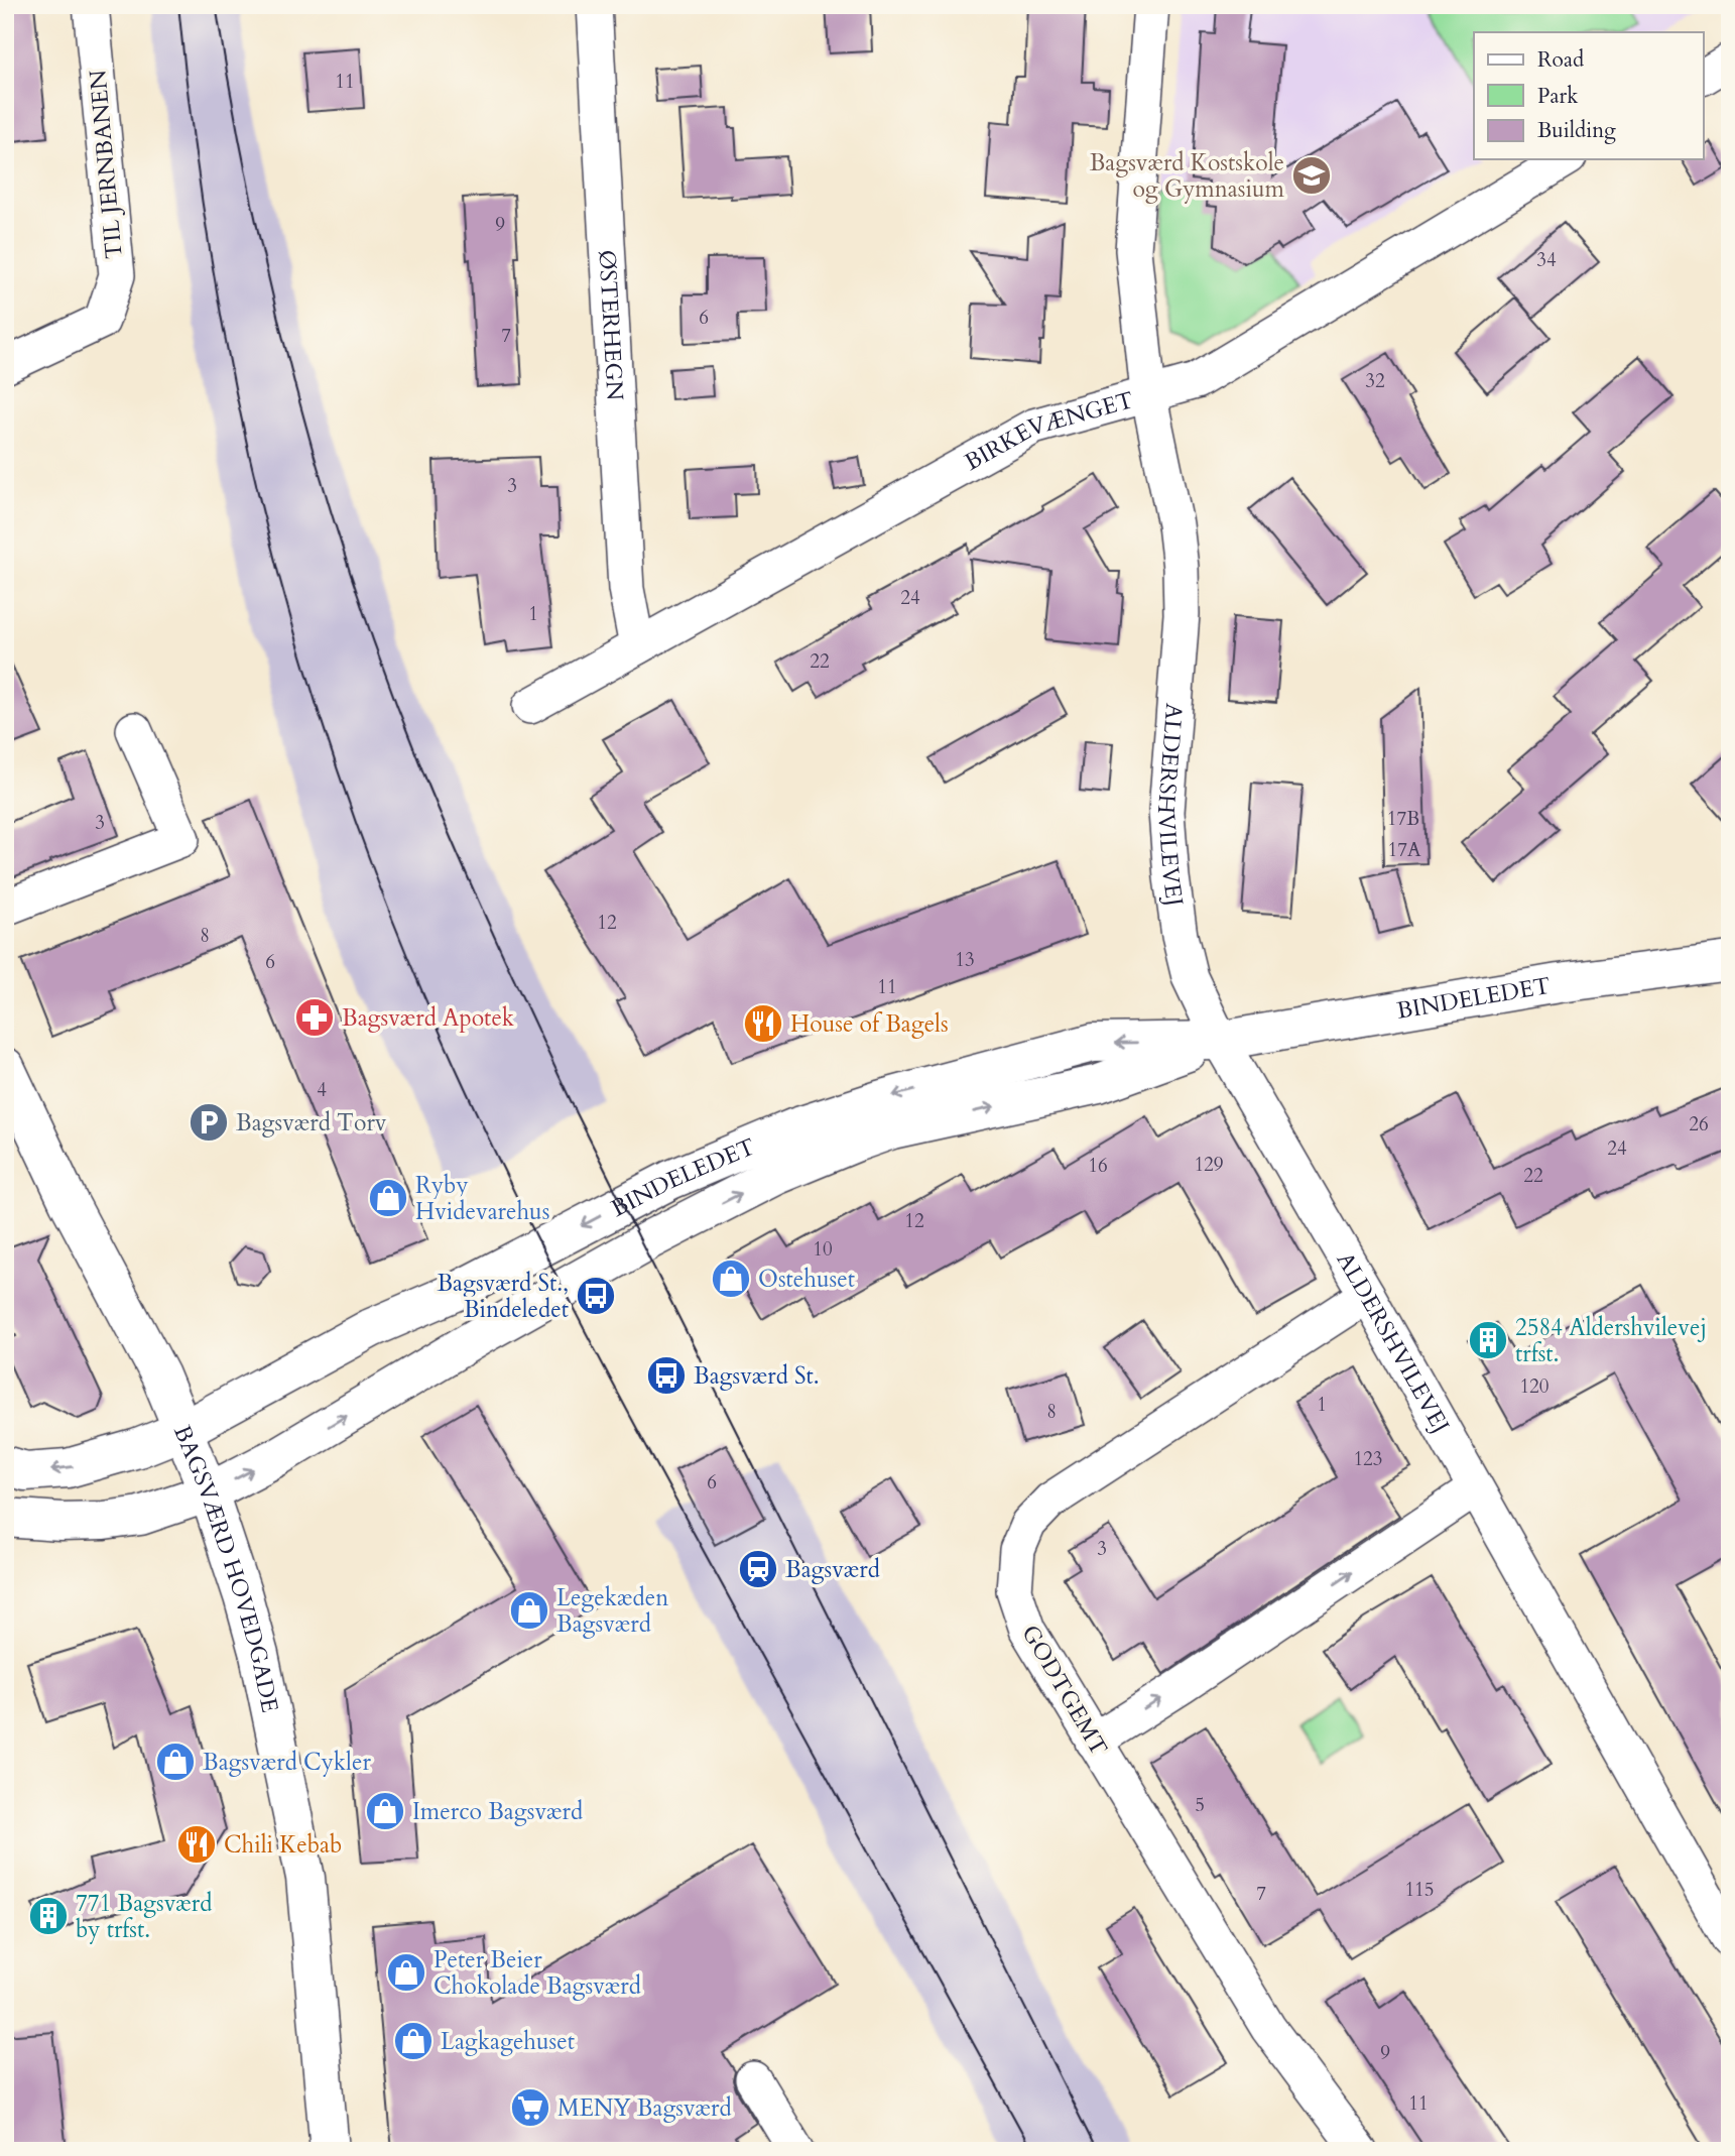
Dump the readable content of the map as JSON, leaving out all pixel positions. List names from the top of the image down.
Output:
{
  "streets": {
    "street": [
      "TIL JERNBANEN",
      "ØSTERHEGN",
      "BIRKEVÆNGET",
      "ALDERSHVILEVEJ",
      "BINDELEDET",
      "BAGSVÆRD HOVEDGADE",
      "GODTGEMT"
    ]
  },
  "crossings": [
    ["ØSTERHEGN", "BIRKEVÆNGET"],
    ["BIRKEVÆNGET", "ALDERSHVILEVEJ"],
    ["ALDERSHVILEVEJ", "BINDELEDET"],
    ["ALDERSHVILEVEJ", "GODTGEMT"],
    ["BINDELEDET", "BAGSVÆRD HOVEDGADE"]
  ],
  "places": {
    "school or university": ["Bagsværd Kostskole og Gymnasium"],
    "pharmacy": ["Bagsværd Apotek"],
    "restaurant": ["House of Bagels", "Chili Kebab"],
    "parking": ["Bagsværd Torv"],
    "shop": [
      "Ryby Hvidevarehus",
      "Ostehuset",
      "Legekæden Bagsværd",
      "Bagsværd Cykler",
      "Imerco Bagsværd",
      "Peter Beier Chokolade Bagsværd",
      "Lagkagehuset"
    ],
    "bus stop": ["Bagsværd St., Bindeledet", "Bagsværd St."],
    "building": ["2584 Aldershvilevej trfst.", "771 Bagsværd by trfst."],
    "station": ["Bagsværd"],
    "supermarket": ["MENY Bagsværd"]
  },
  "house_numbers": [
    "11",
    "9",
    "34",
    "6",
    "7",
    "32",
    "3",
    "24",
    "1",
    "22",
    "17B",
    "3",
    "17A",
    "12",
    "8",
    "13",
    "6",
    "11",
    "4",
    "26",
    "24",
    "129",
    "16",
    "22",
    "12",
    "10",
    "120",
    "1",
    "8",
    "123",
    "6",
    "3",
    "5",
    "115",
    "7",
    "9",
    "11"
  ],
  "legend": ["Road", "Park", "Building"]
}
